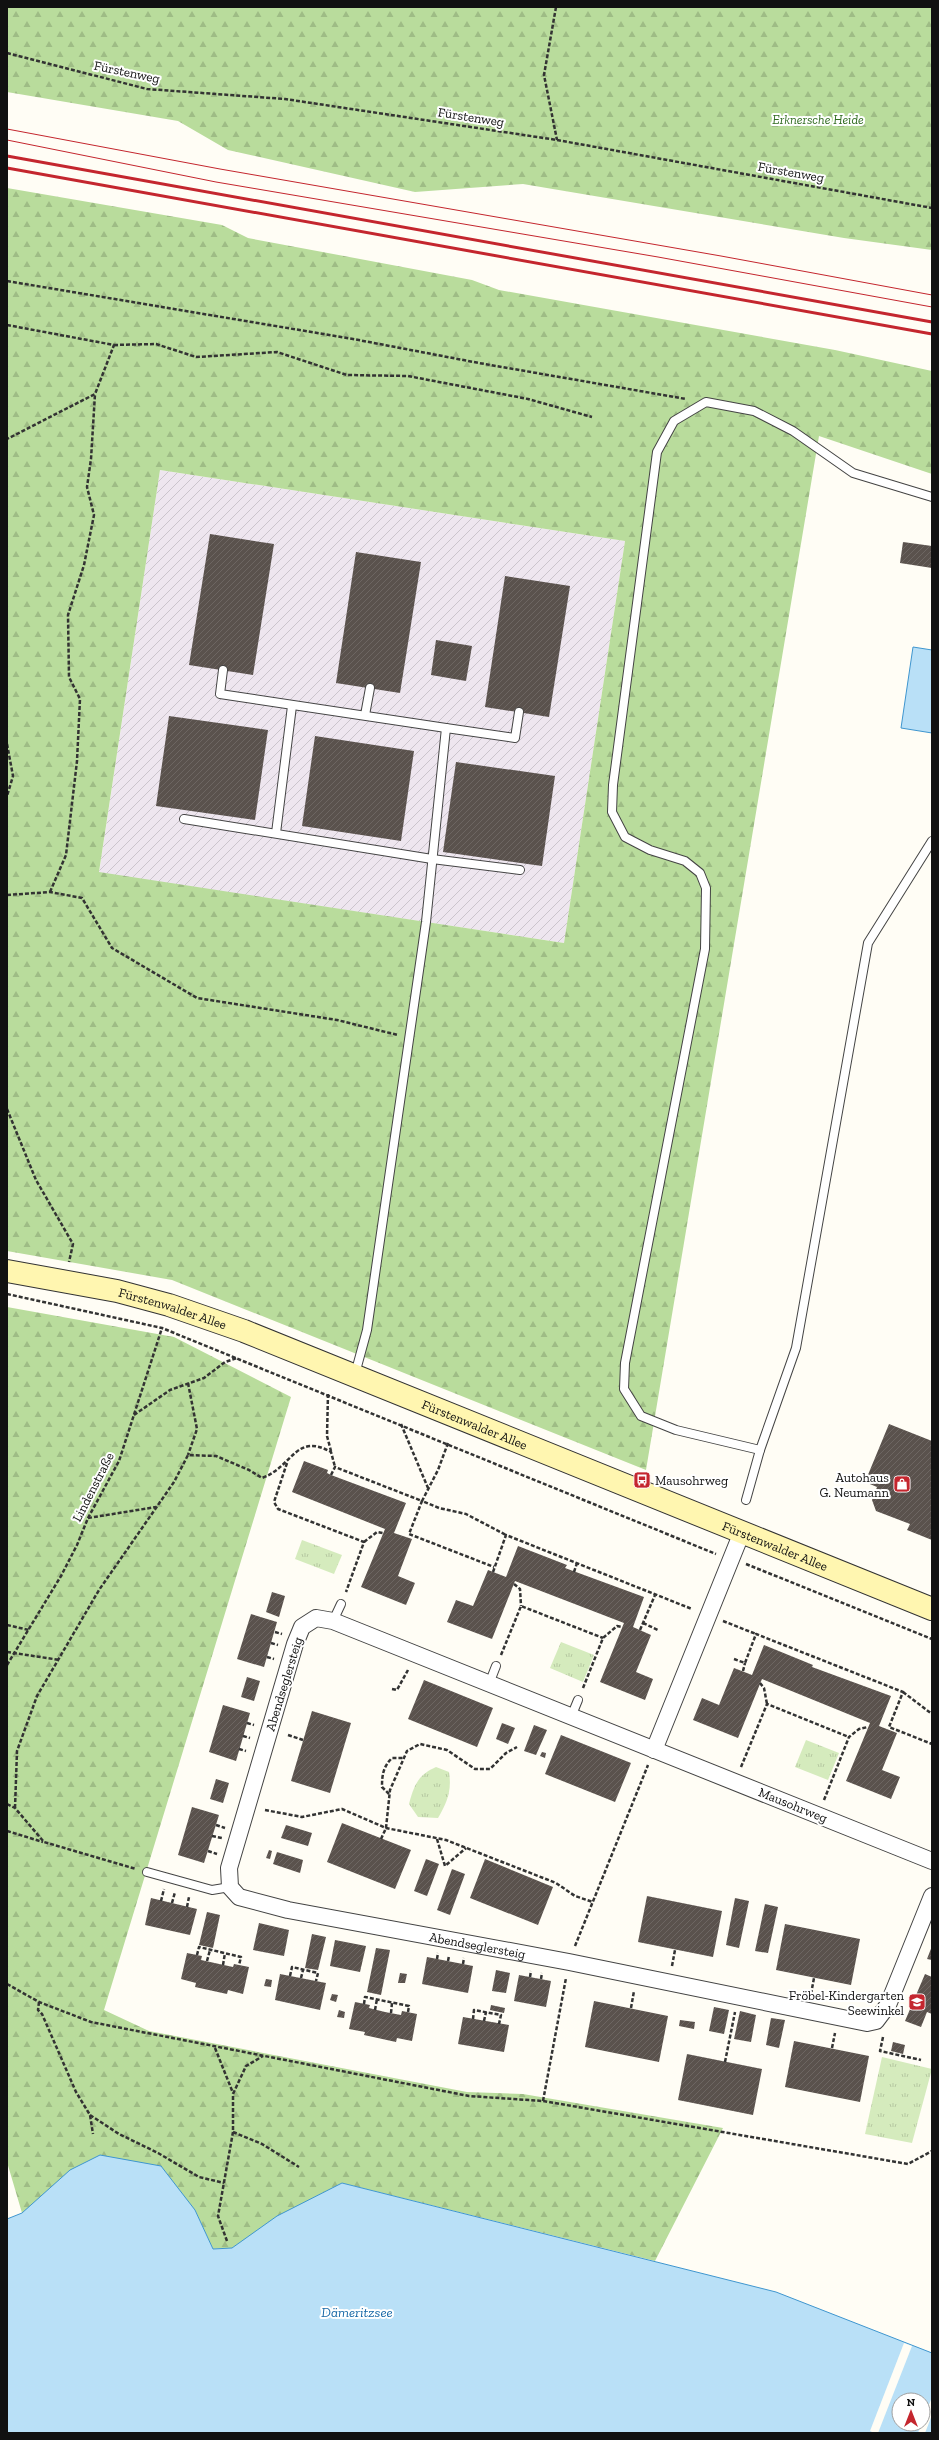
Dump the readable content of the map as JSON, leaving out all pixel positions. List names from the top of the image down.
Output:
{
  "streets": {
    "main road": ["Fürstenwalder Allee"],
    "street": ["Abendseglersteig", "Mausohrweg"],
    "path": ["Fürstenweg", "Lindenstraße"]
  },
  "crossings": [
    ["Fürstenwalder Allee", "Lindenstraße"],
    ["Abendseglersteig", "Mausohrweg"]
  ],
  "water": ["Dämeritzsee"],
  "parks": ["Erknersche Heide"],
  "places": {
    "bus stop": ["Mausohrweg"],
    "shop": ["Autohaus G. Neumann"],
    "school or university": ["Fröbel-Kindergarten Seewinkel"]
  },
  "north": "top"
}
